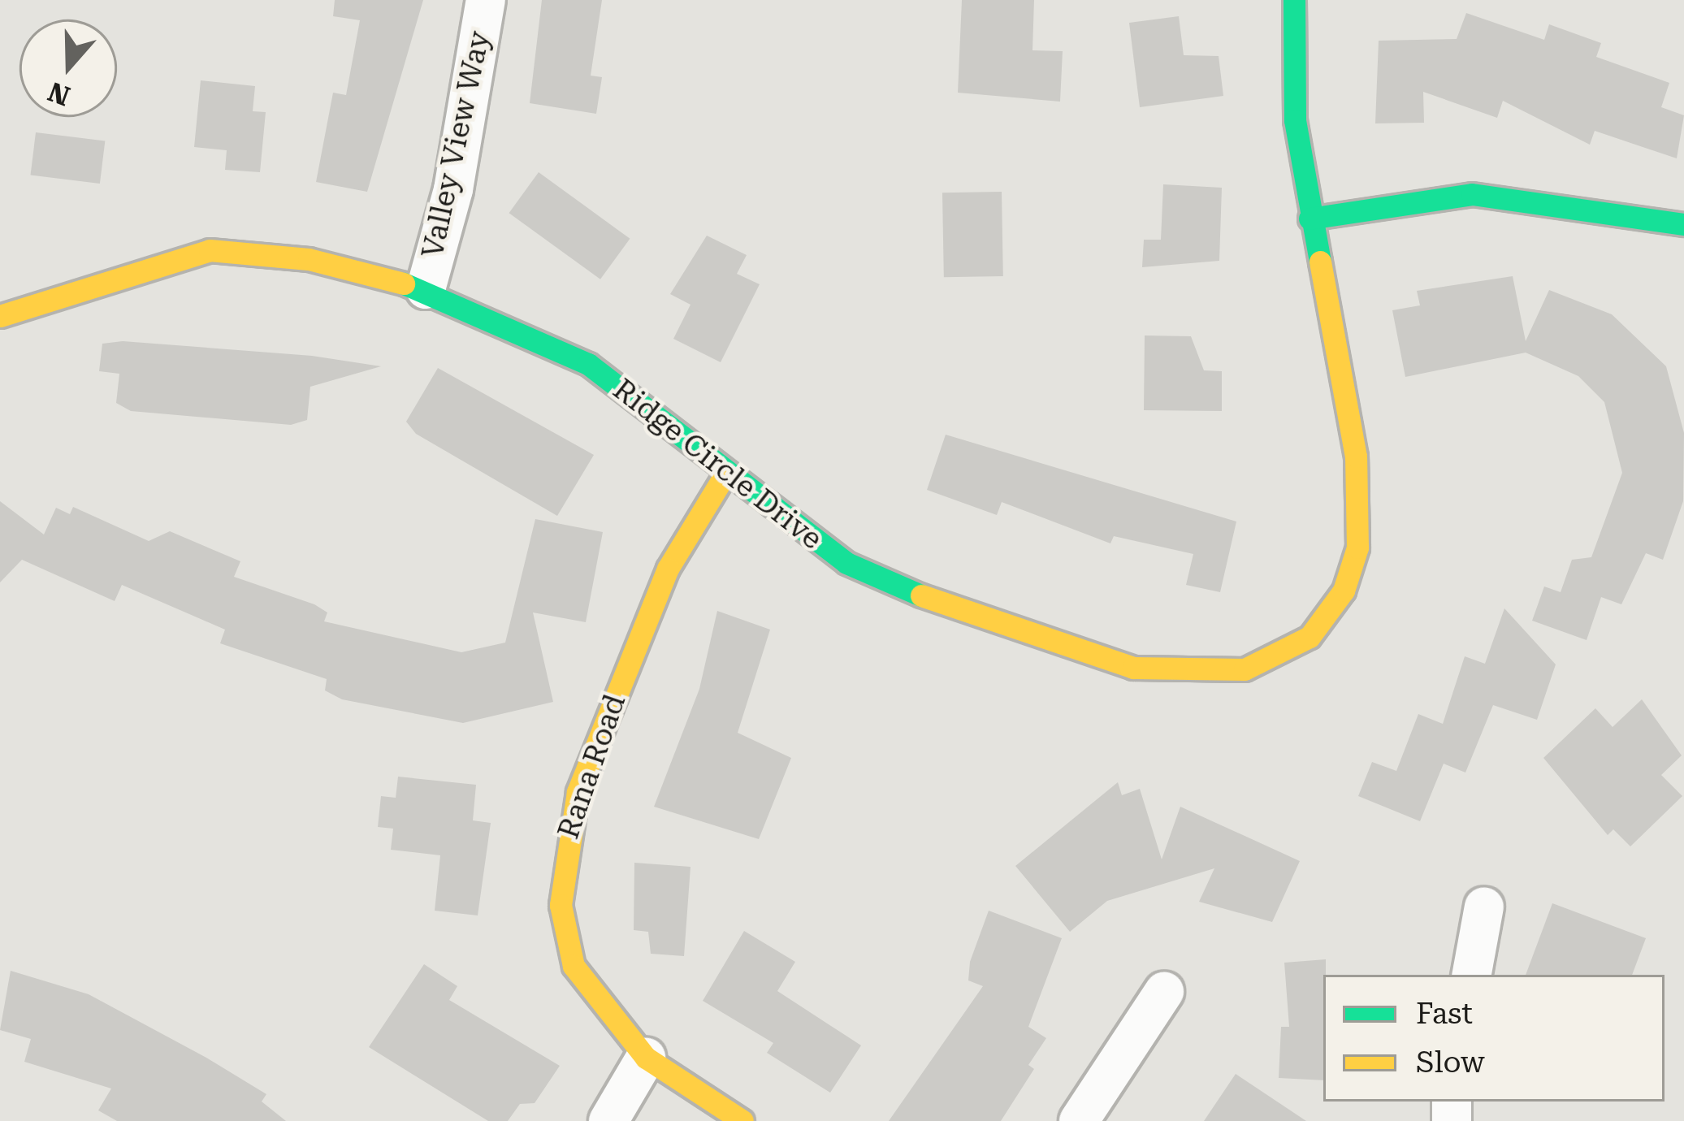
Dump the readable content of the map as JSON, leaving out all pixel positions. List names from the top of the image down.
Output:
{
  "streets": {
    "street": ["Valley View Way", "Ridge Circle Drive", "Rana Road"]
  },
  "crossings": [
    ["Valley View Way", "Ridge Circle Drive"],
    ["Ridge Circle Drive", "Rana Road"]
  ],
  "legend": ["Fast", "Slow"],
  "north": "bottom"
}
